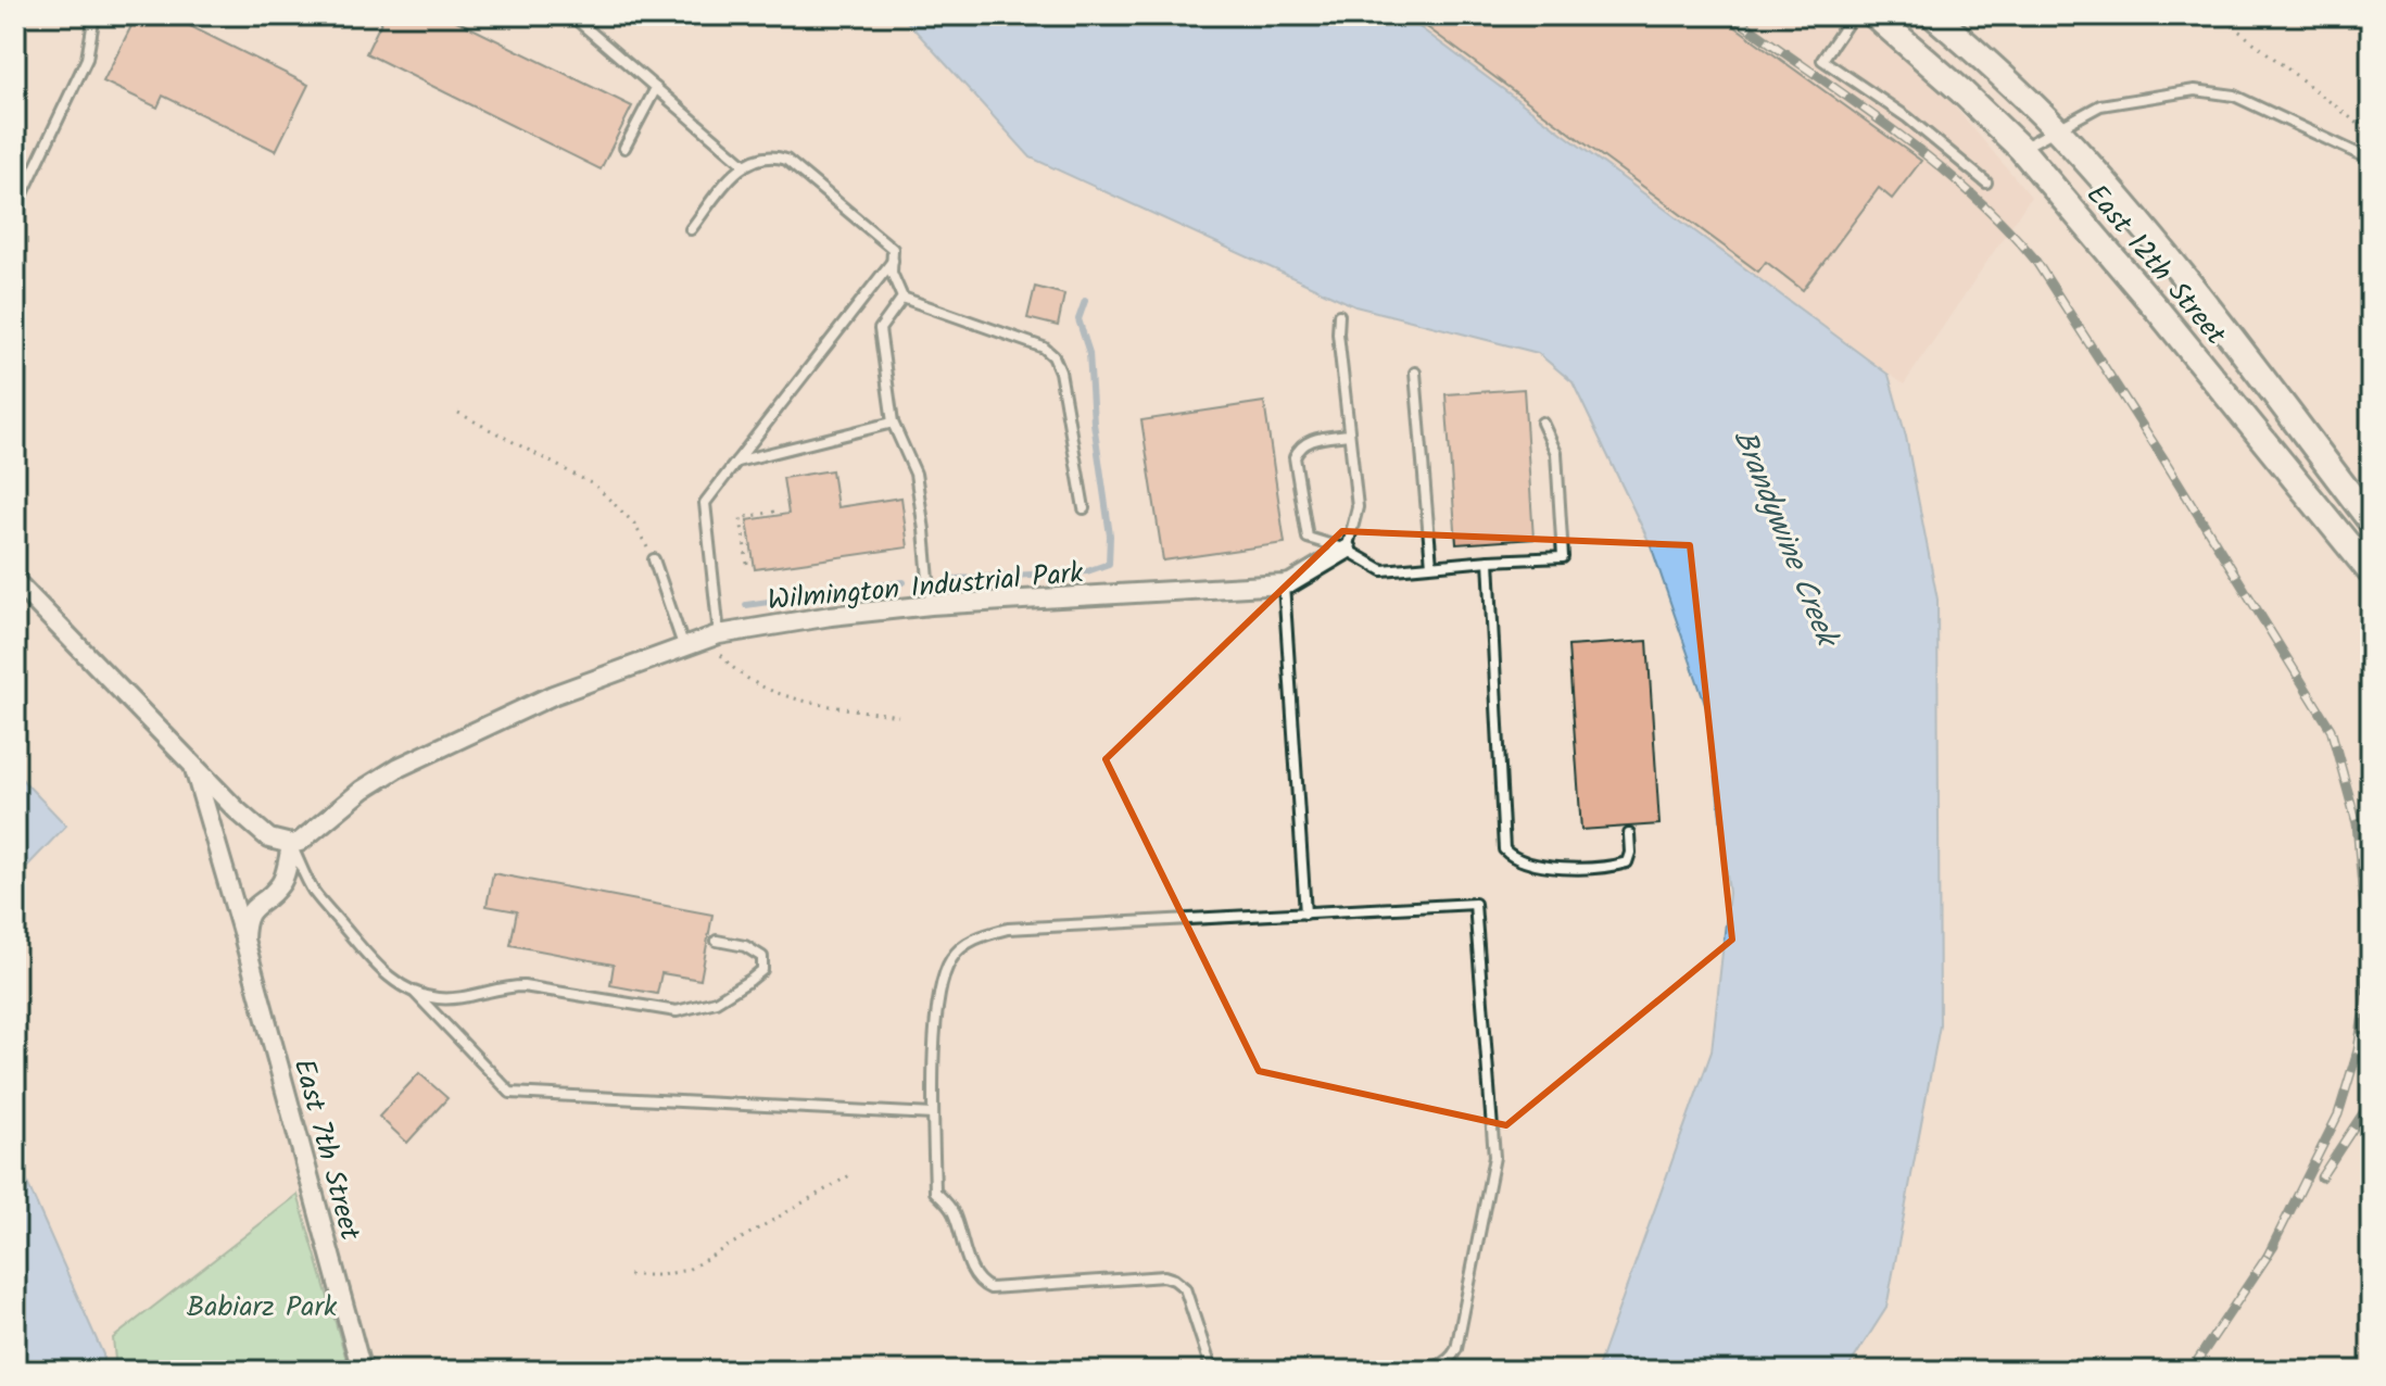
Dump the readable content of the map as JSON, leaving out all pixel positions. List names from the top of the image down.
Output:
{
  "streets": {
    "main road": ["East 12th Street"],
    "street": ["Wilmington Industrial Park", "East 7th Street"]
  },
  "crossings": [
    ["Wilmington Industrial Park", "East 7th Street"]
  ],
  "water": ["Brandywine Creek"],
  "parks": ["Babiarz Park"]
}
